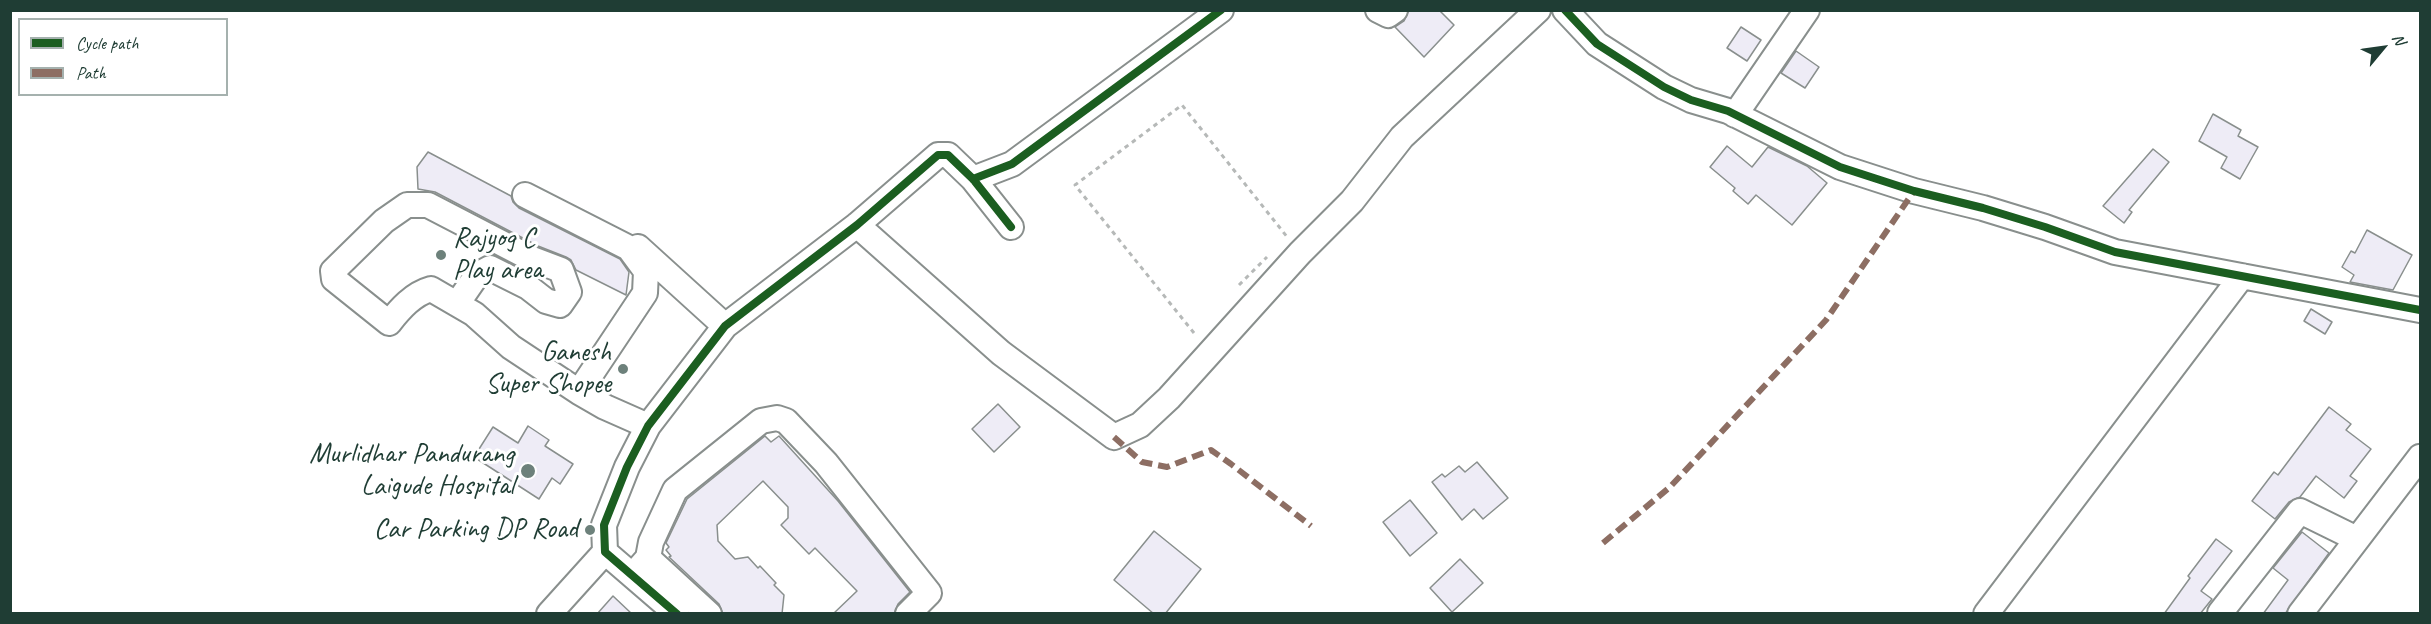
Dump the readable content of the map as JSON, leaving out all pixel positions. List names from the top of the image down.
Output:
{
  "places": [
    "Rajyog C Play area",
    "Ganesh Super Shopee",
    "Murlidhar Pandurang Laigude Hospital",
    "Car Parking DP Road"
  ],
  "legend": ["Cycle path", "Path"],
  "north": "top right"
}
